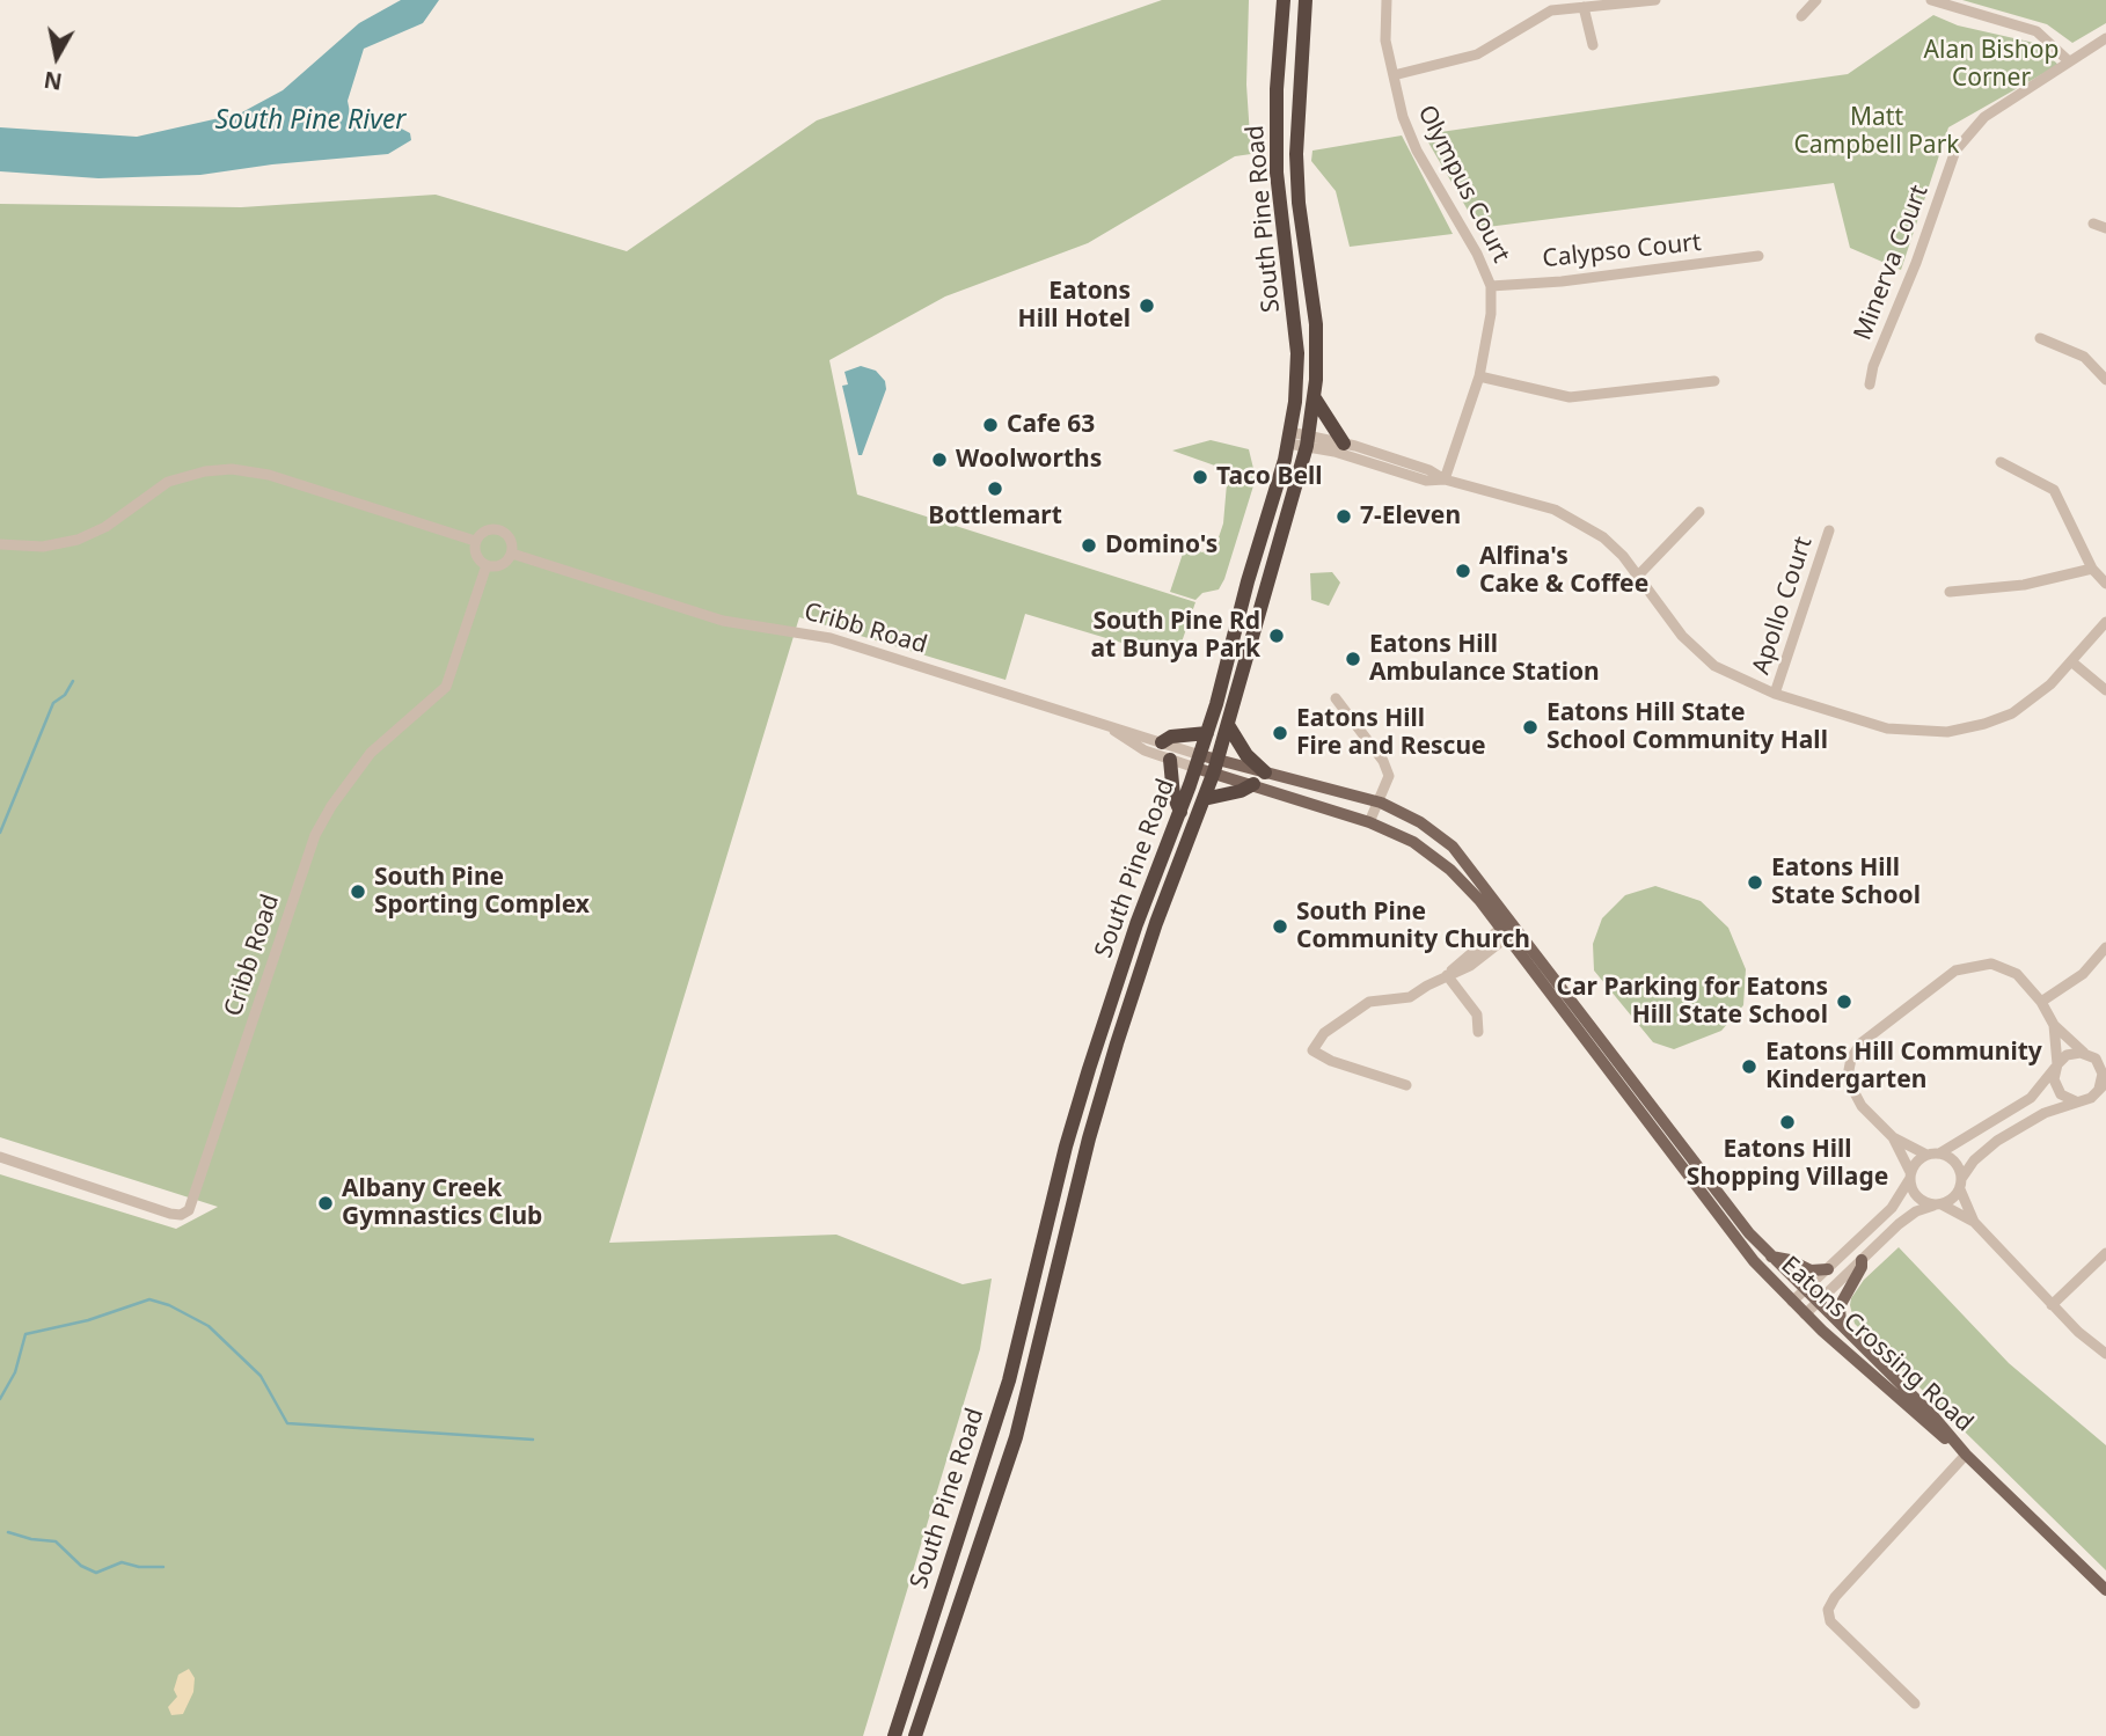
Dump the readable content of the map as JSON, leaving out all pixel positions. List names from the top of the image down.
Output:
{
  "streets": {
    "highway": ["South Pine Road"],
    "main road": ["Cribb Road", "Eatons Crossing Road"],
    "street": [
      "Olympus Court",
      "Calypso Court",
      "Minerva Court",
      "Apollo Court"
    ]
  },
  "crossings": [
    ["Olympus Court", "Calypso Court"],
    ["South Pine Road", "Cribb Road"],
    ["South Pine Road", "Eatons Crossing Road"],
    ["Cribb Road", "Eatons Crossing Road"]
  ],
  "water": ["South Pine River"],
  "parks": ["Alan Bishop Corner", "Matt Campbell Park"],
  "places": [
    "Eatons Hill Hotel",
    "Cafe 63",
    "Woolworths",
    "Taco Bell",
    "Bottlemart",
    "7-Eleven",
    "Domino's",
    "Alfina's Cake & Coffee",
    "South Pine Rd at Bunya Park",
    "Eatons Hill Ambulance Station",
    "Eatons Hill State School Community Hall",
    "Eatons Hill Fire and Rescue",
    "Eatons Hill State School",
    "South Pine Sporting Complex",
    "South Pine Community Church",
    "Car Parking for Eatons Hill State School",
    "Eatons Hill Community Kindergarten",
    "Eatons Hill Shopping Village",
    "Albany Creek Gymnastics Club"
  ],
  "north": "bottom"
}
